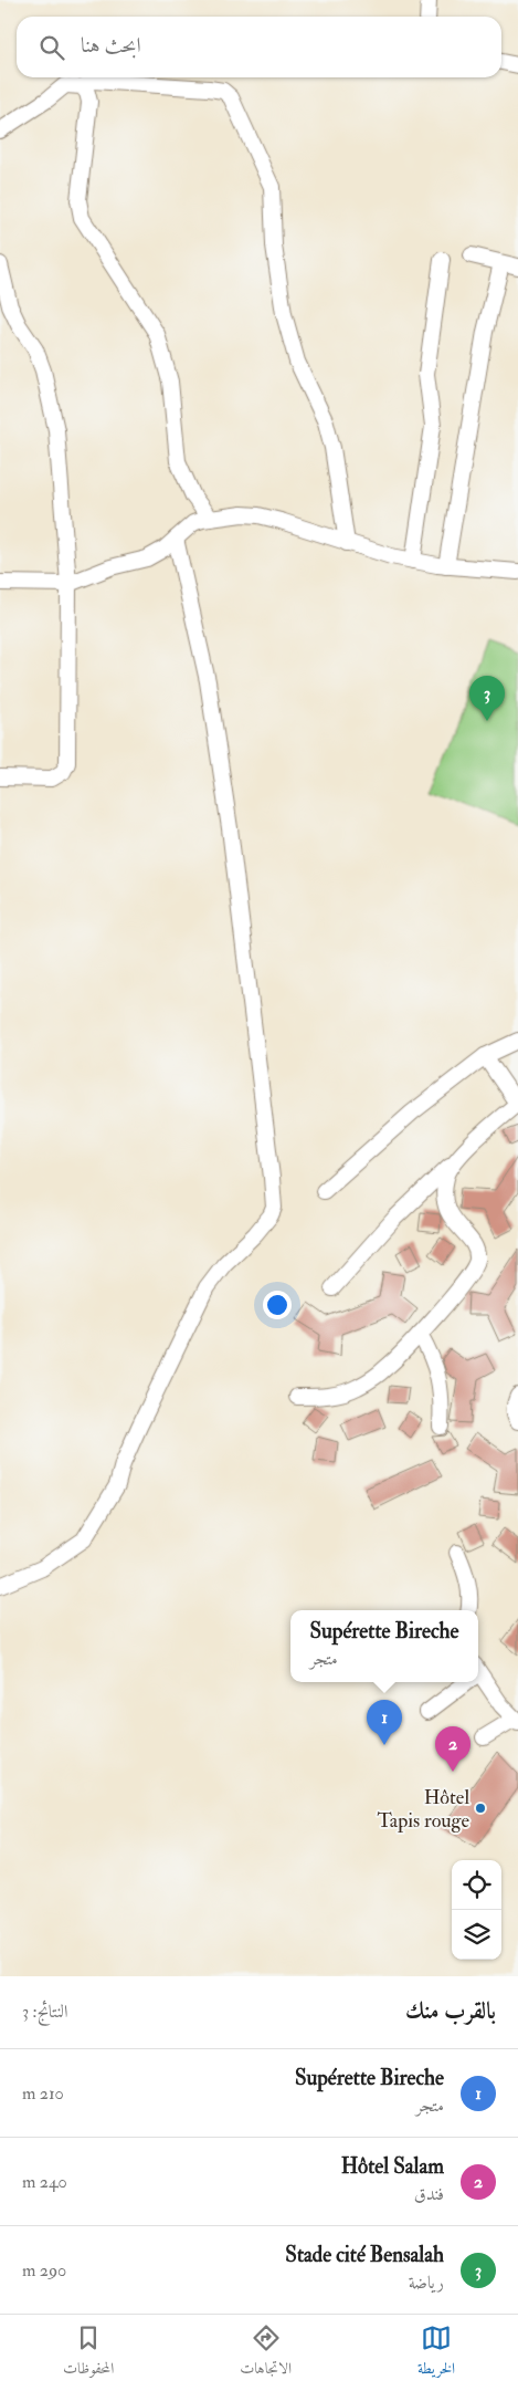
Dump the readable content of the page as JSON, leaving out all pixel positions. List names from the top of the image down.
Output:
{
  "places": ["Hôtel Tapis rouge"],
  "page": {
    "search": "ابحث هنا",
    "pins": ["3", "1", "2"],
    "popup": ["Supérette Bireche", "متجر"],
    "heading": ["بالقرب منك", "النتائج: 3"],
    "list": [
      {
        "mark": "1",
        "name": "Supérette Bireche",
        "note": "متجر",
        "value": "210 m"
      },
      {
        "mark": "2",
        "name": "Hôtel Salam",
        "note": "فندق",
        "value": "240 m"
      },
      {
        "mark": "3",
        "name": "Stade cité Bensalah",
        "note": "رياضة",
        "value": "290 m"
      }
    ],
    "nav": ["الخريطة", "الاتجاهات", "المحفوظات"]
  }
}
